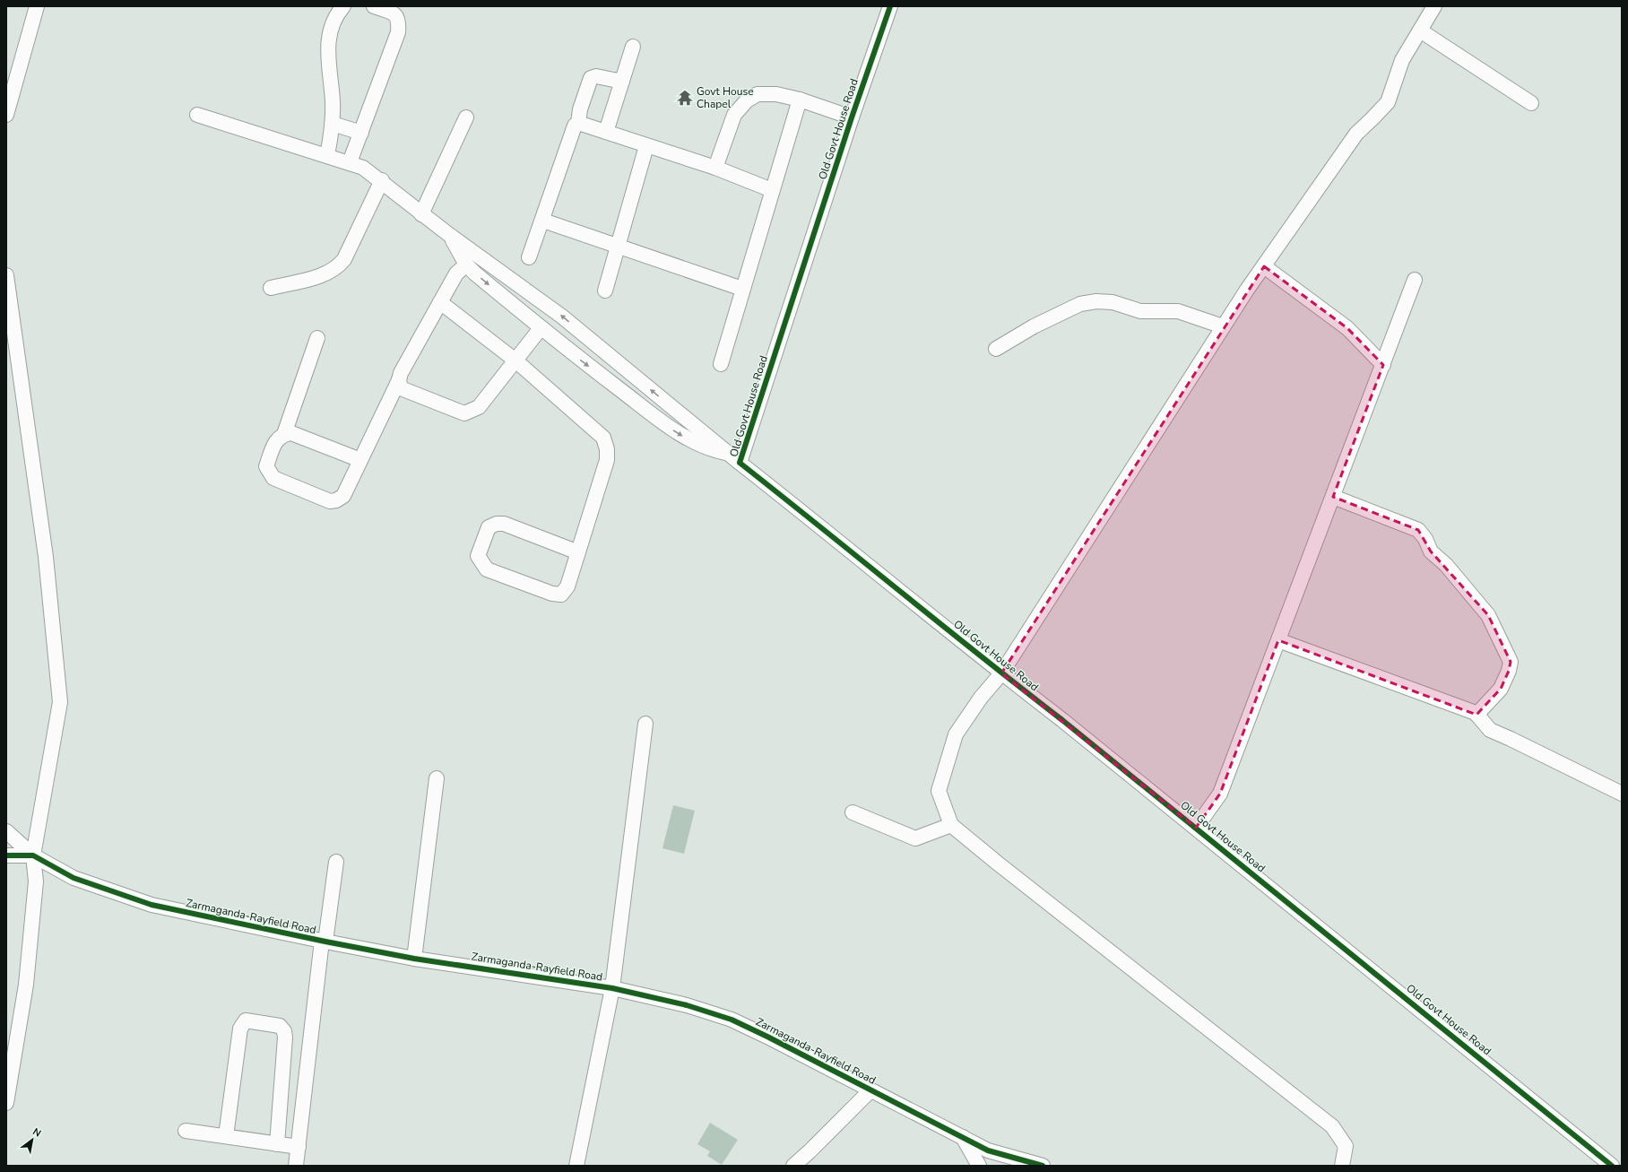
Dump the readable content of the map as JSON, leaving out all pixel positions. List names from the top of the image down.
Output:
{
  "streets": {
    "street": ["Old Govt House Road", "Zarmaganda-Rayfield Road"]
  },
  "places": {
    "temple": ["Govt House Chapel"]
  },
  "north": "top right"
}
